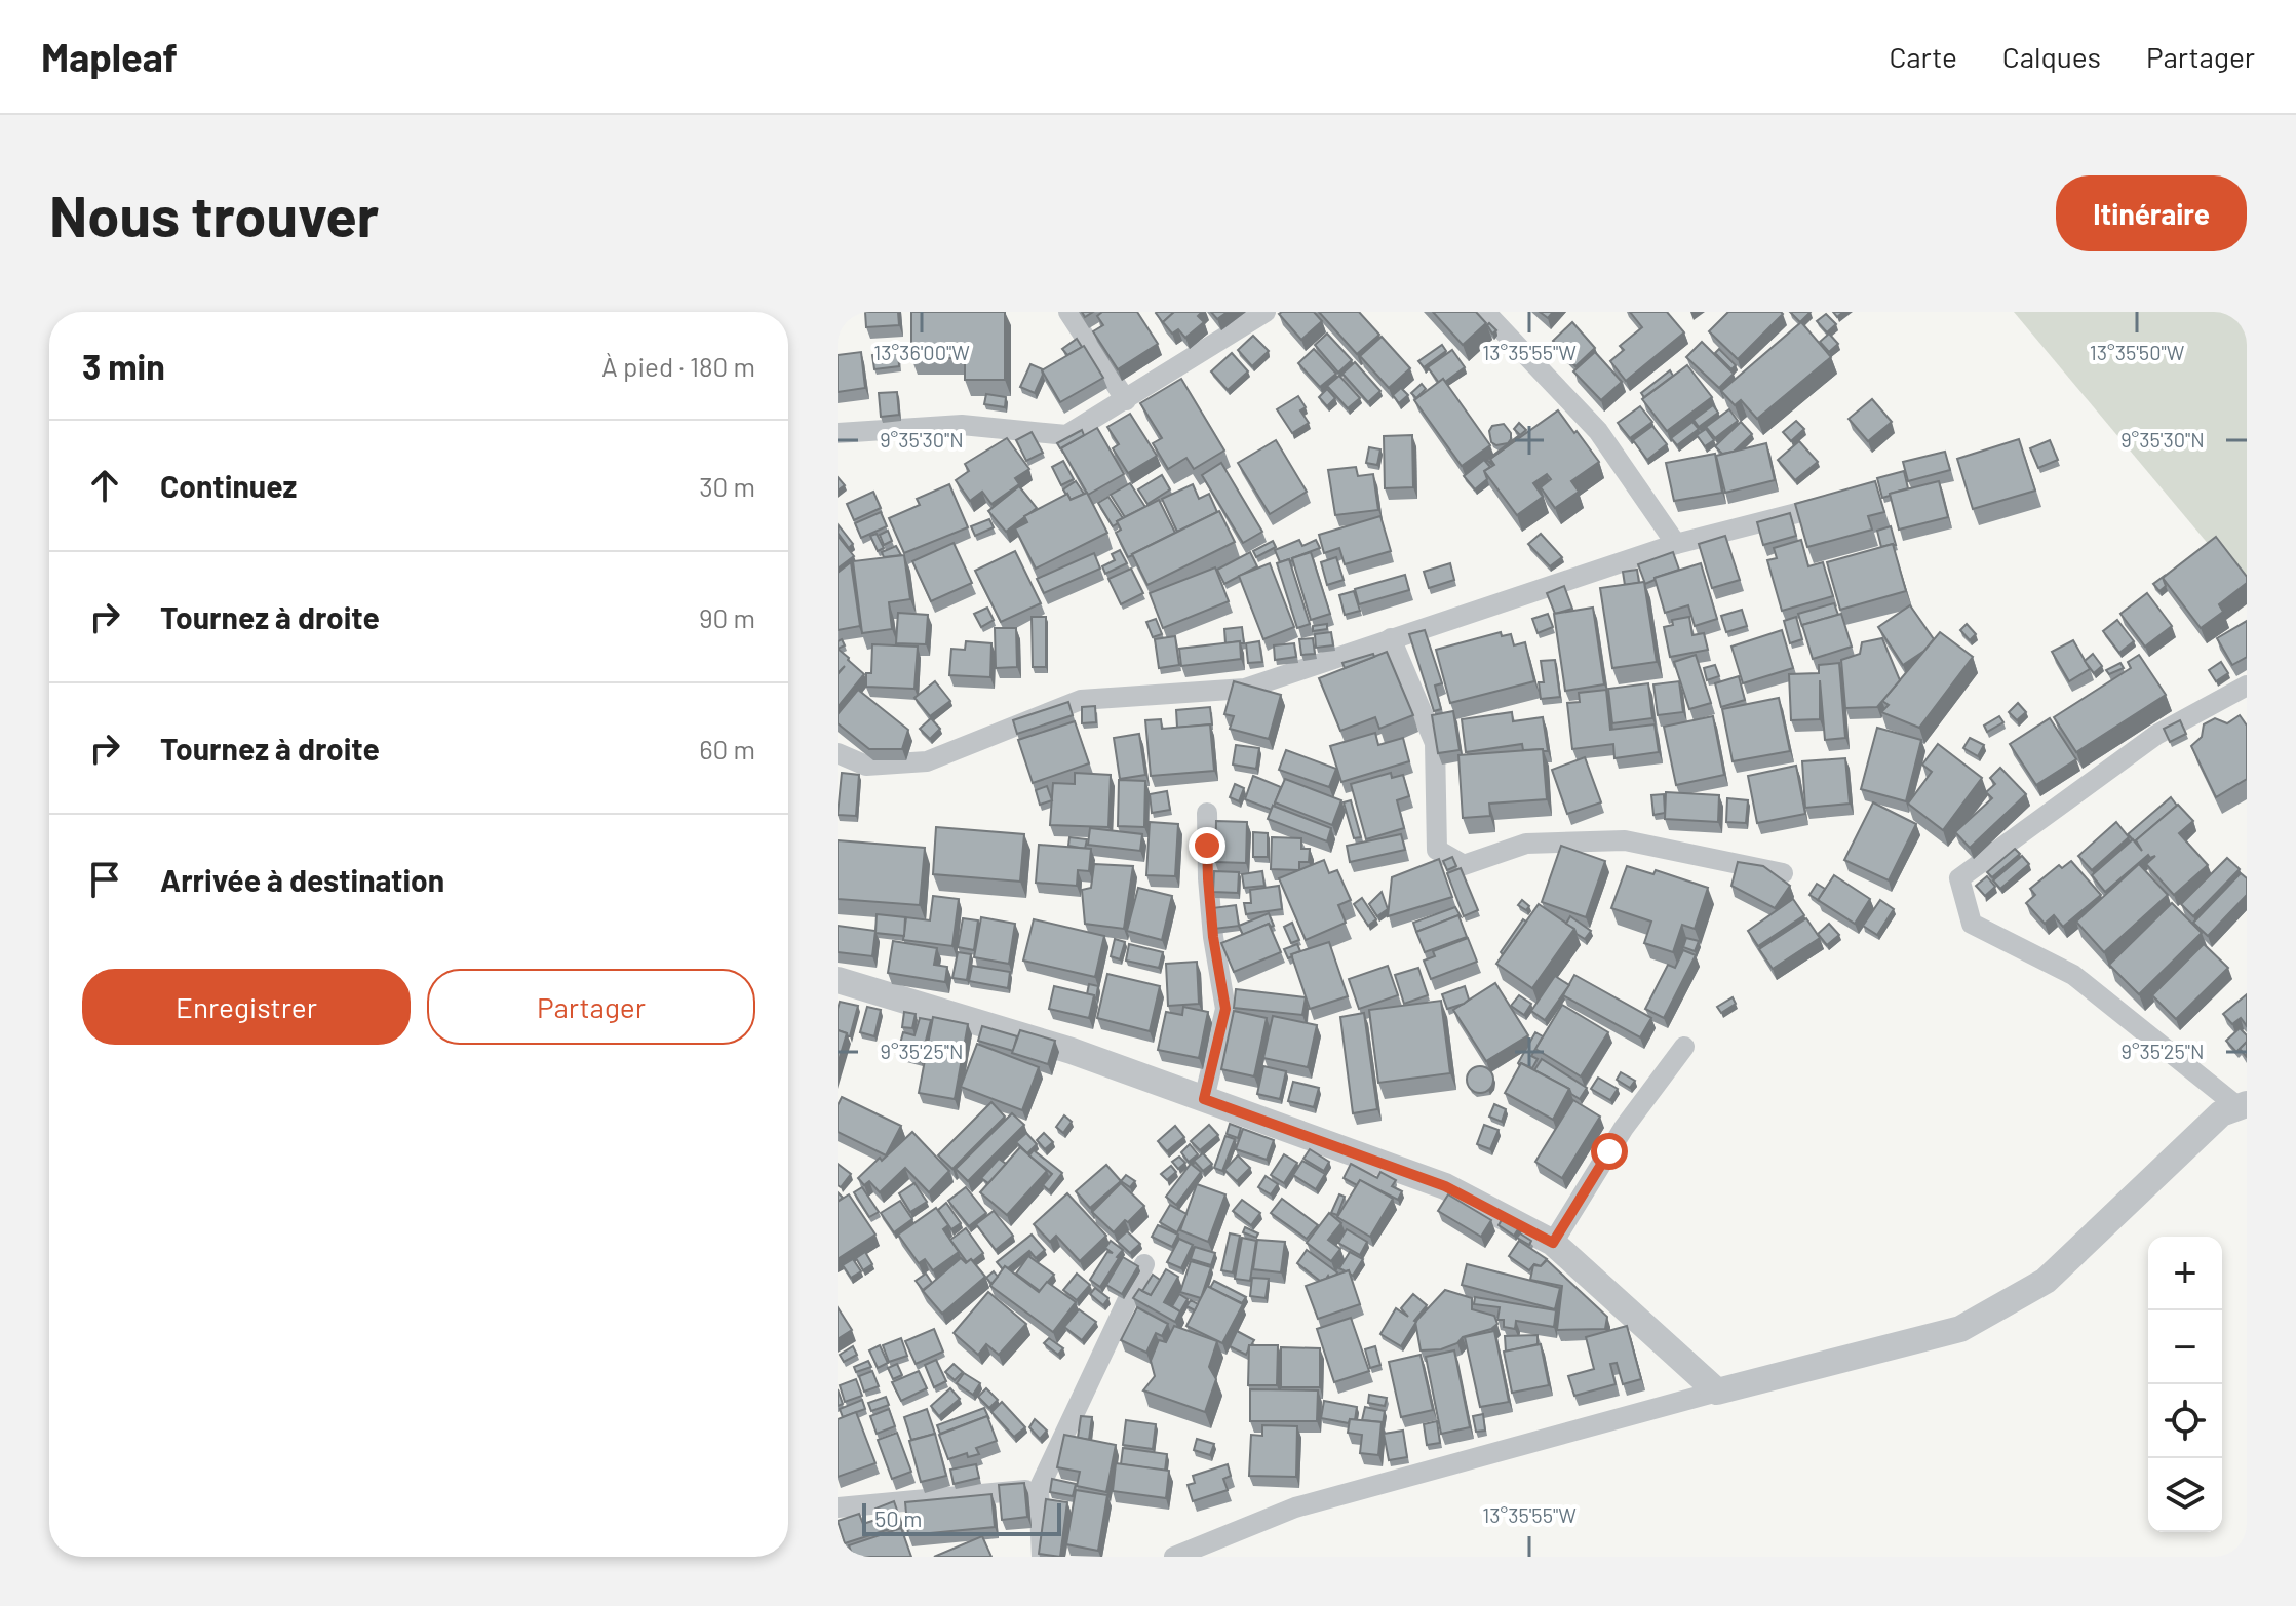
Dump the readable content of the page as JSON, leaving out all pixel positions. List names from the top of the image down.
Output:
{
  "scale_bar": "50 m",
  "page": {
    "header": "Mapleaf",
    "nav": ["Carte", "Calques", "Partager"],
    "buttons": [
      "Itinéraire",
      ["Enregistrer", "Partager"]
    ],
    "title": "Nous trouver",
    "heading": ["3 min", "À pied · 180 m"],
    "list": [
      ["Continuez", "30 m"],
      ["Tournez à droite", "90 m"],
      ["Tournez à droite", "60 m"],
      "Arrivée à destination"
    ],
    "map_buttons": ["+", "−"],
    "scale": "50 m"
  },
  "coordinates": [
    "13°36'00\"W",
    "13°35'55\"W",
    "13°35'50\"W",
    "9°35'30\"N",
    "9°35'25\"N"
  ]
}
